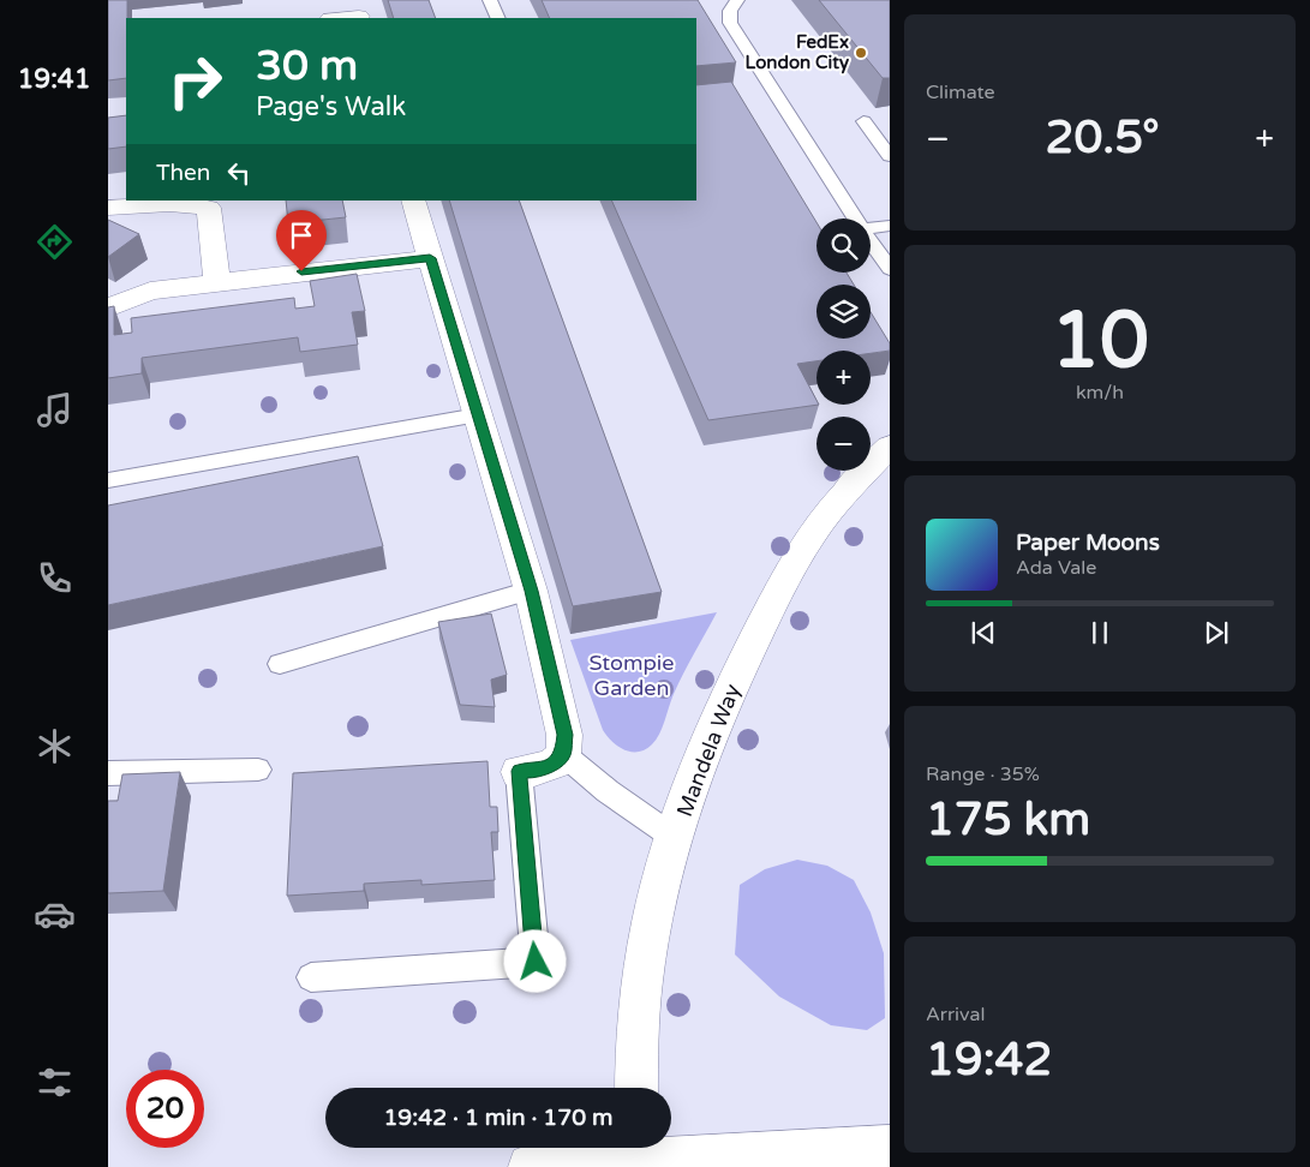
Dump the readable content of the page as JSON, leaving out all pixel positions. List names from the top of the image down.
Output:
{
  "streets": {
    "main road": ["Mandela Way"]
  },
  "parks": ["Stompie Garden"],
  "places": ["FedEx London City"],
  "page": {
    "tabs": "19:41",
    "tile": [
      "Climate",
      ["10", "km/h"],
      ["Range · 35%", "175 km"],
      ["Arrival", "19:42"]
    ],
    "turn": ["30 m", "Page's Walk"],
    "heat": ["−", "20.5°", "+"],
    "then": "Then",
    "map_buttons": ["+", "−"],
    "song": ["Paper Moons", "Ada Vale"],
    "limit": "20",
    "trip": "19:42 · 1 min · 170 m"
  }
}
